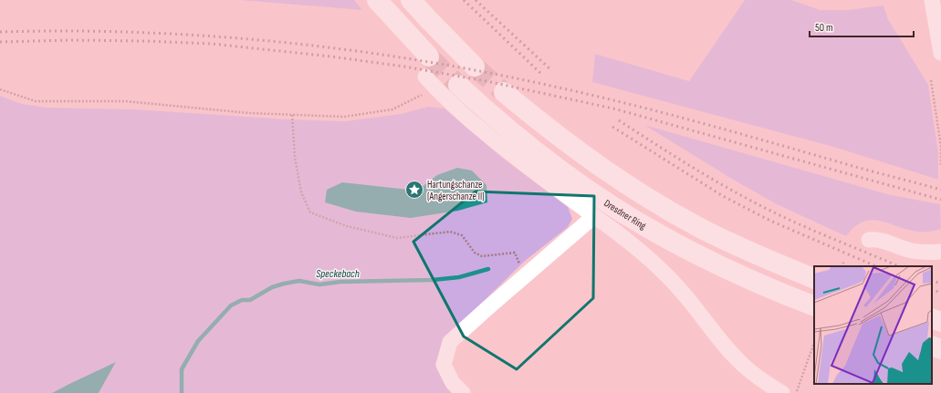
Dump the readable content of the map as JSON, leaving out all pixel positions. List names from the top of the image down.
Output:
{
  "streets": {
    "main road": ["Dresdner Ring"]
  },
  "water": ["Speckebach"],
  "places": {
    "place": ["Hartungschanze (Angerschanze II)"]
  },
  "scale_bar": "50 m"
}
